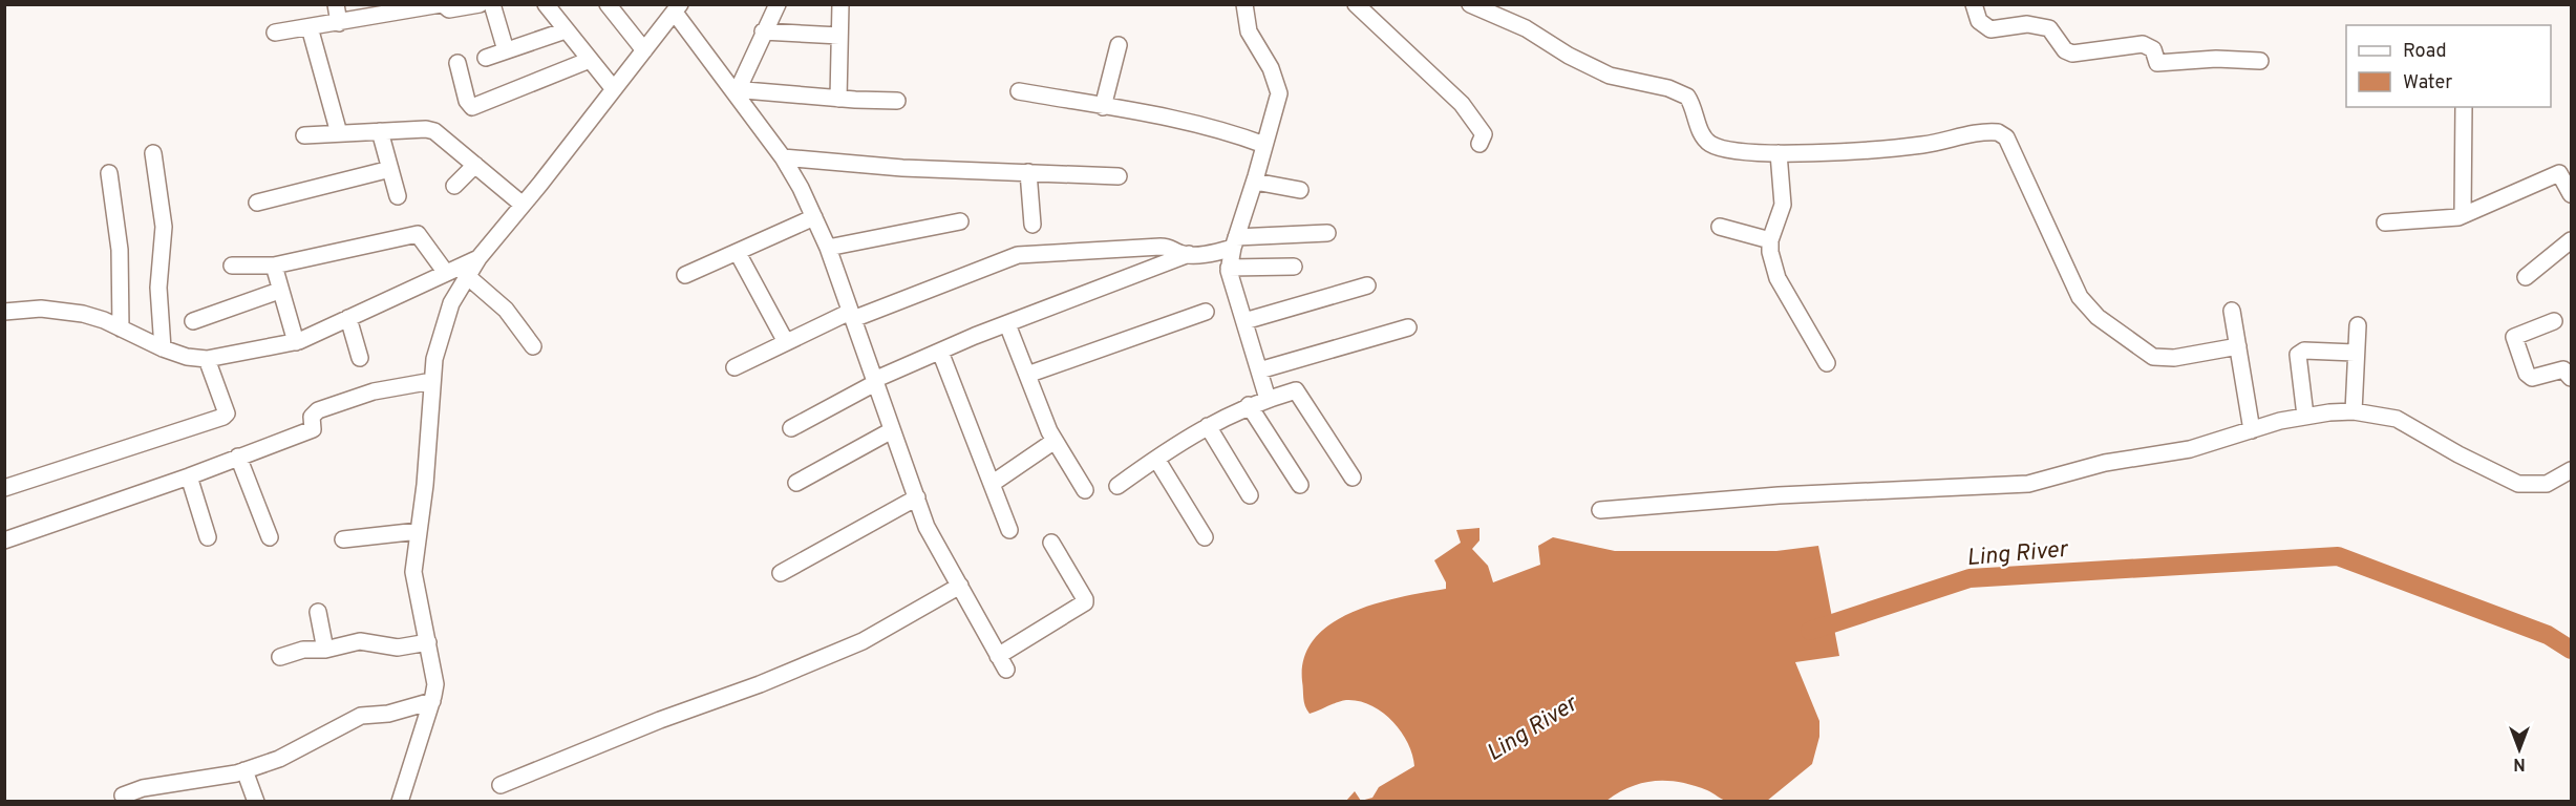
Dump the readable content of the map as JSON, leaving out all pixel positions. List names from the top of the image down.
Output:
{
  "water": ["Ling River"],
  "legend": ["Road", "Water"],
  "north": "bottom"
}
